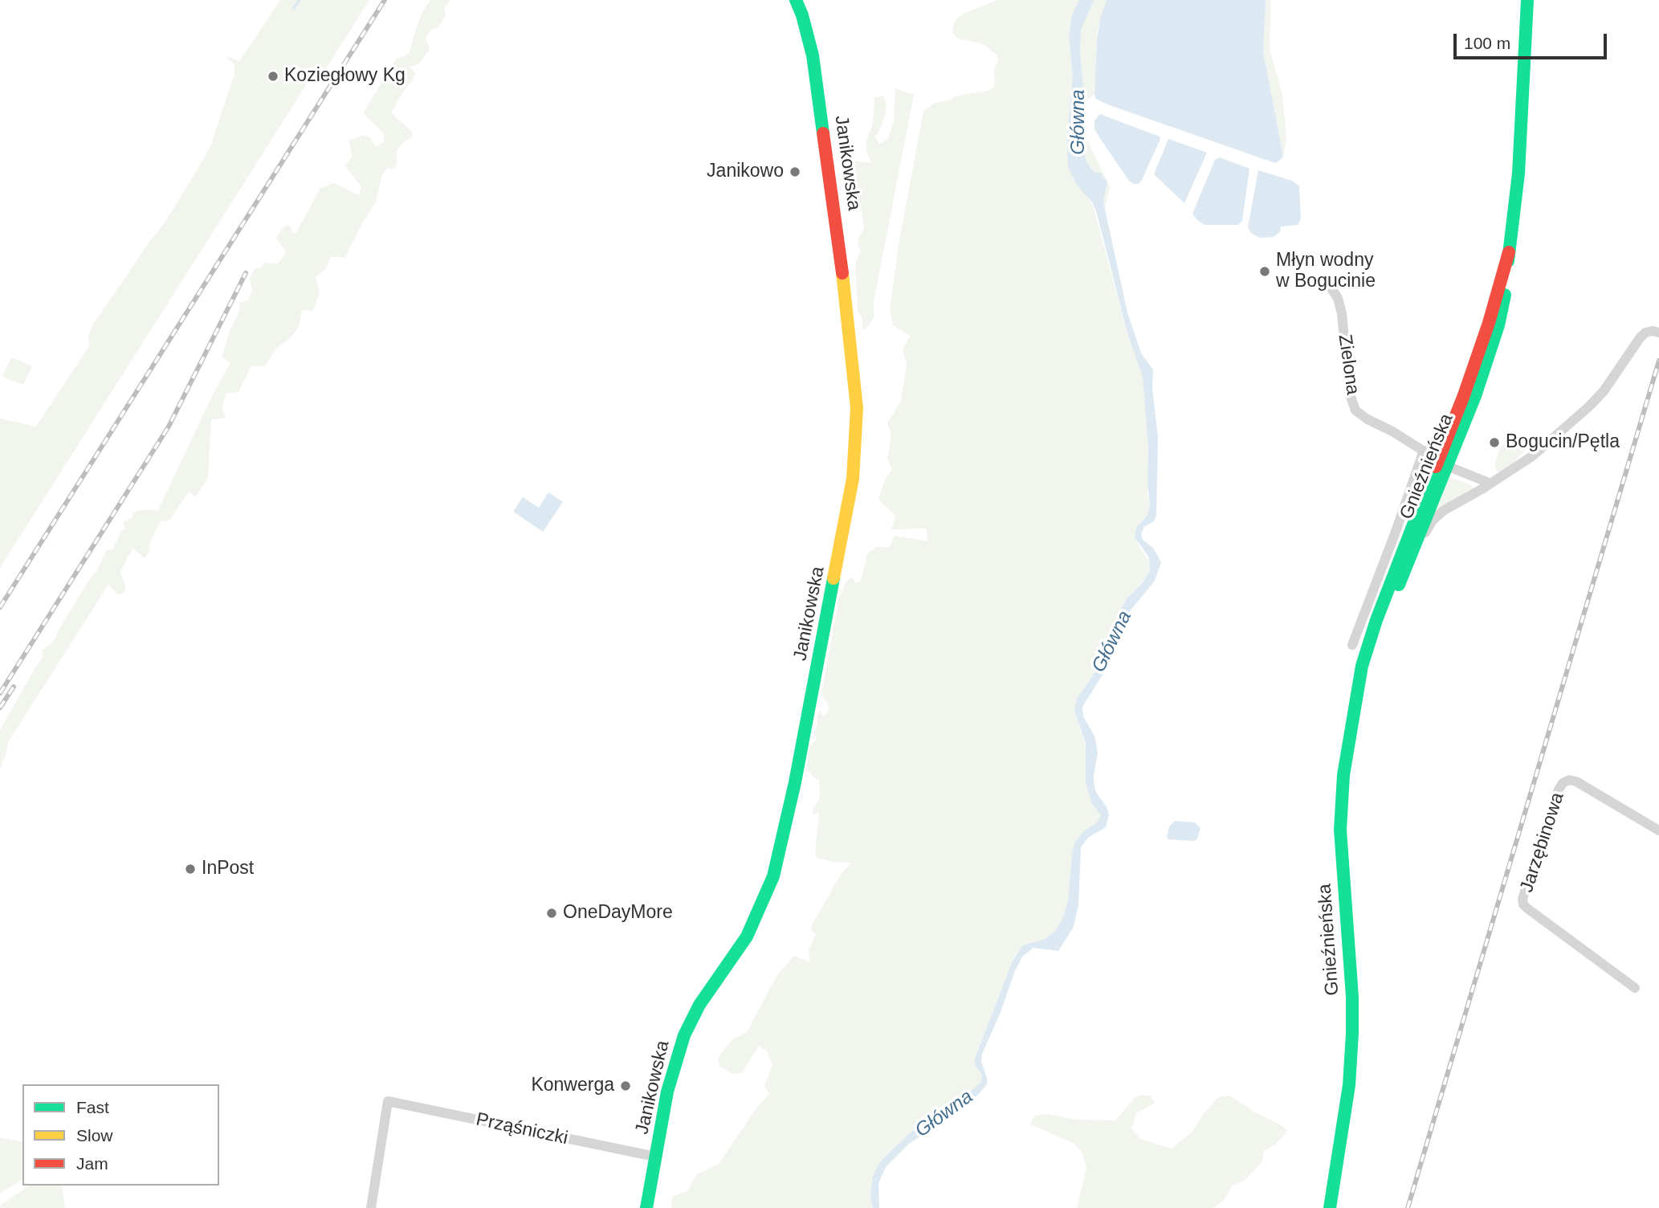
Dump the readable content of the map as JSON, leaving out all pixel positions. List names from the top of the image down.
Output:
{
  "streets": {
    "main road": ["Janikowska", "Gnieźnieńska"],
    "street": ["Zielona", "Jarzębinowa", "Prząśniczki"]
  },
  "crossings": [
    ["Janikowska", "Prząśniczki"],
    ["Zielona", "Gnieźnieńska"]
  ],
  "water": ["Główna"],
  "places": [
    "Koziegłowy Kg",
    "Janikowo",
    "Młyn wodny w Bogucinie",
    "Bogucin/Pętla",
    "InPost",
    "OneDayMore",
    "Konwerga"
  ],
  "legend": ["Fast", "Slow", "Jam"],
  "scale_bar": "100 m"
}
